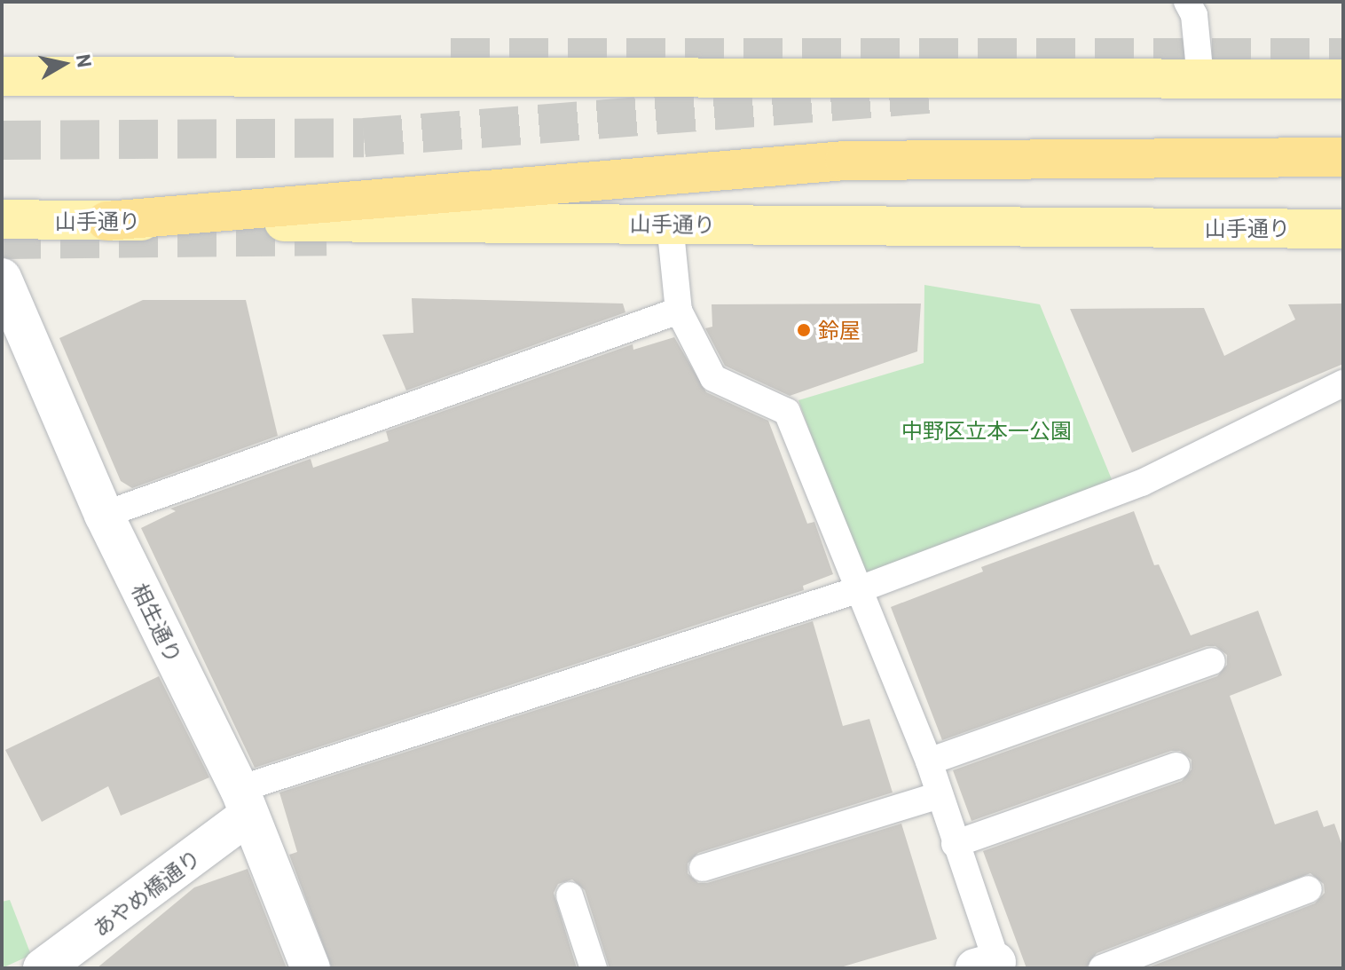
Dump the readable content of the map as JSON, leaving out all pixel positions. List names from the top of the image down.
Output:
{
  "streets": {
    "main road": ["山手通り"],
    "street": ["相生通り", "あやめ橋通り"]
  },
  "crossings": [
    ["相生通り", "あやめ橋通り"]
  ],
  "parks": ["中野区立本一公園"],
  "places": ["鈴屋"],
  "north": "right"
}
